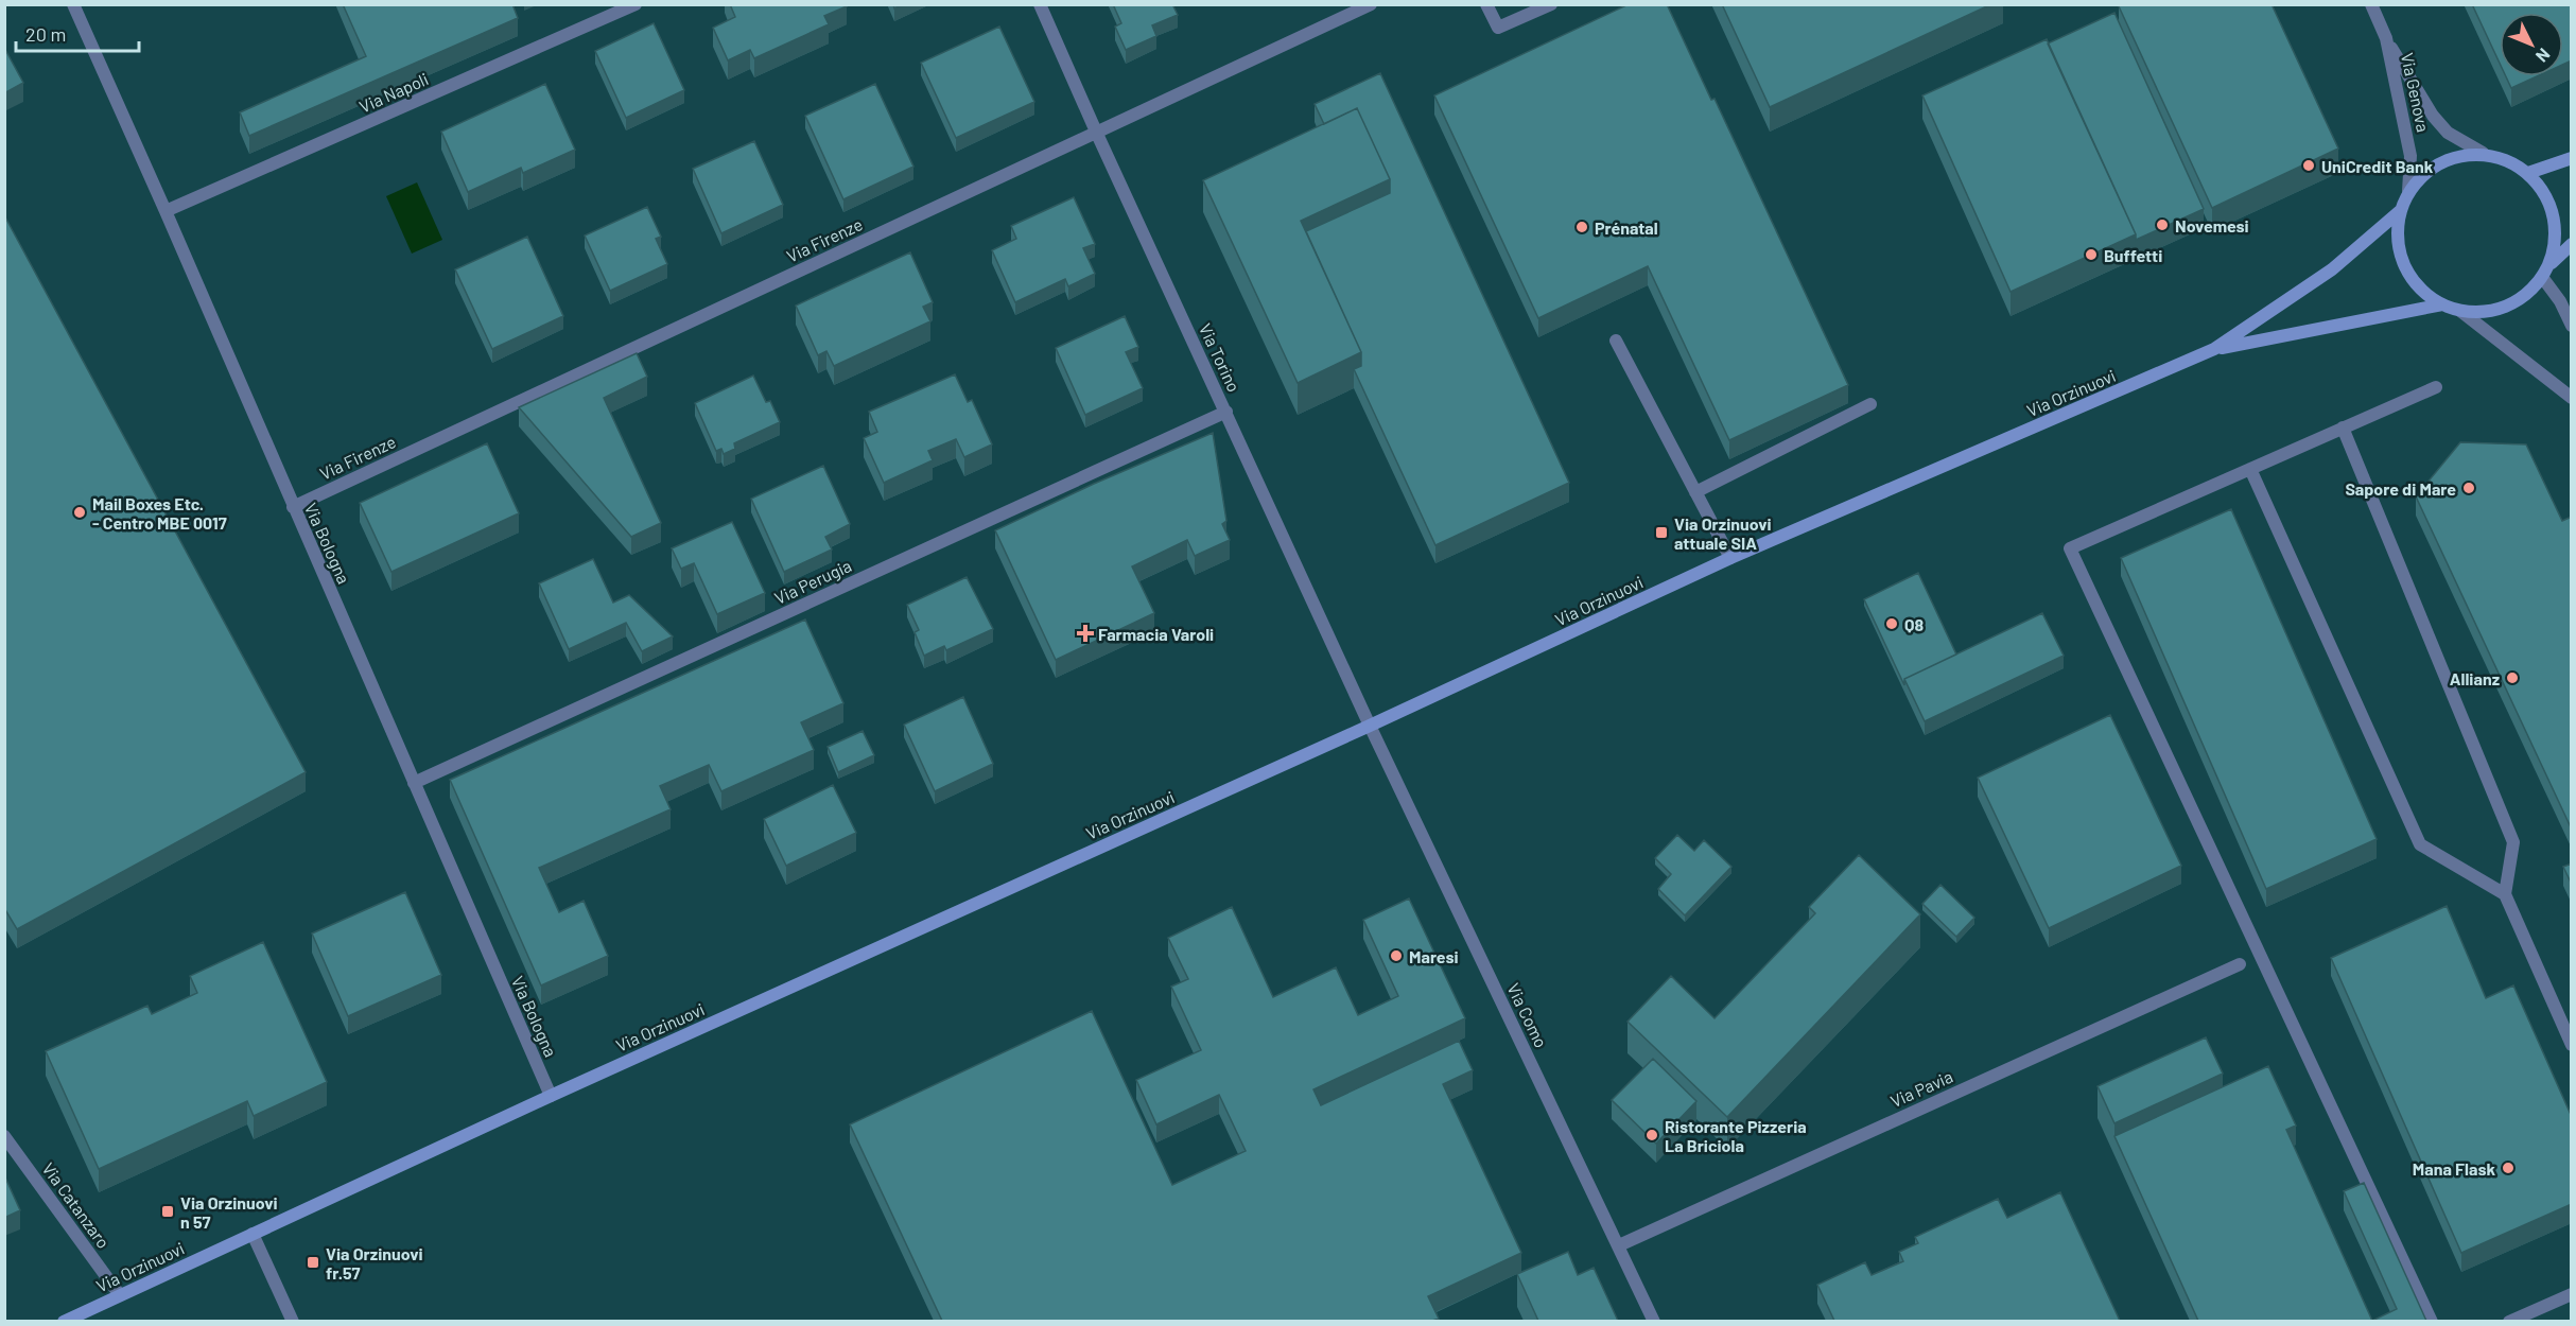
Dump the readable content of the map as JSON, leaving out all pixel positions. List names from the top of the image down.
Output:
{
  "streets": {
    "main road": ["Via Orzinuovi"],
    "street": [
      "Via Napoli",
      "Via Genova",
      "Via Firenze",
      "Via Torino",
      "Via Bologna",
      "Via Perugia",
      "Via Como",
      "Via Pavia",
      "Via Catanzaro"
    ]
  },
  "crossings": [
    ["Via Napoli", "Via Bologna"],
    ["Via Genova", "Via Orzinuovi"],
    ["Via Firenze", "Via Torino"],
    ["Via Firenze", "Via Bologna"],
    ["Via Torino", "Via Orzinuovi"],
    ["Via Torino", "Via Perugia"],
    ["Via Torino", "Via Como"],
    ["Via Orzinuovi", "Via Bologna"],
    ["Via Orzinuovi", "Via Como"],
    ["Via Orzinuovi", "Via Catanzaro"],
    ["Via Bologna", "Via Perugia"],
    ["Via Como", "Via Pavia"]
  ],
  "places": {
    "other": [
      "UniCredit Bank",
      "Novemesi",
      "Prénatal",
      "Buffetti",
      "Sapore di Mare",
      "Mail Boxes Etc. - Centro MBE 0017",
      "Q8",
      "Allianz",
      "Maresi",
      "Ristorante Pizzeria La Briciola",
      "Mana Flask"
    ],
    "transit": ["Via Orzinuovi attuale SIA", "Via Orzinuovi n 57", "Via Orzinuovi fr.57"],
    "health": ["Farmacia Varoli"]
  },
  "scale_bar": "20 m",
  "north": "bottom right"
}
